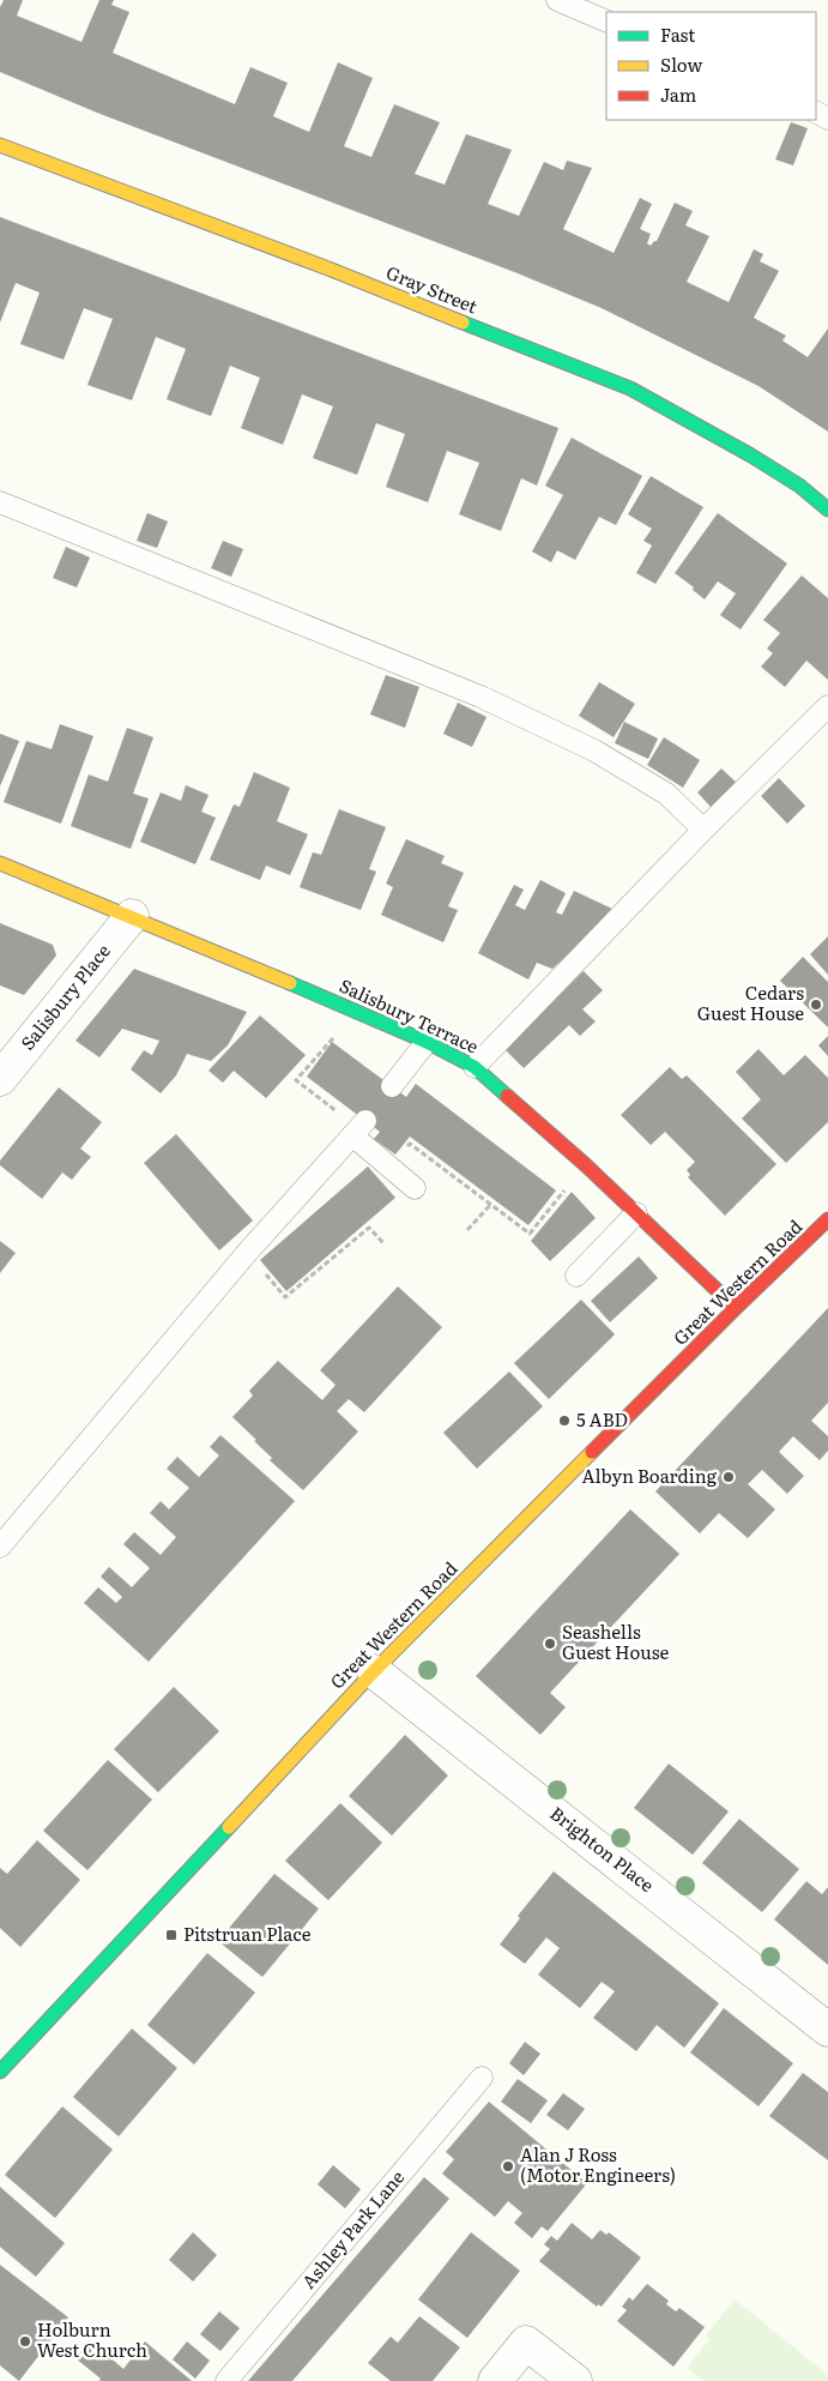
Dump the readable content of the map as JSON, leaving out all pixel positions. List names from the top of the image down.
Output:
{
  "streets": {
    "street": [
      "Gray Street",
      "Salisbury Place",
      "Salisbury Terrace",
      "Great Western Road",
      "Brighton Place"
    ],
    "lane": ["Ashley Park Lane"]
  },
  "crossings": [
    ["Salisbury Place", "Salisbury Terrace"],
    ["Salisbury Terrace", "Great Western Road"],
    ["Great Western Road", "Brighton Place"]
  ],
  "places": {
    "other": [
      "Cedars Guest House",
      "5 ABD",
      "Albyn Boarding",
      "Seashells Guest House",
      "Alan J Ross (Motor Engineers)",
      "Holburn West Church"
    ],
    "transit": ["Pitstruan Place"]
  },
  "legend": ["Fast", "Slow", "Jam"]
}
